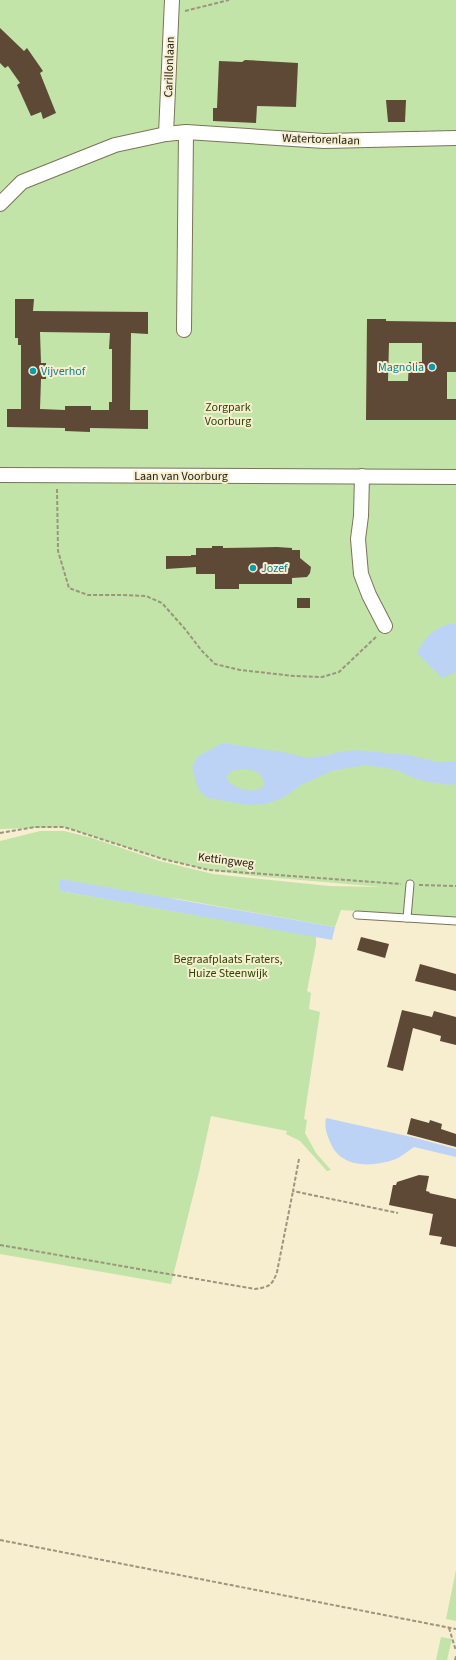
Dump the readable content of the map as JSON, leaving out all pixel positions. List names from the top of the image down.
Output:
{
  "streets": {
    "street": ["Carillonlaan", "Watertorenlaan", "Laan van Voorburg"],
    "path": ["Kettingweg"]
  },
  "crossings": [
    ["Carillonlaan", "Watertorenlaan"]
  ],
  "parks": ["Zorgpark Voorburg", "Begraafplaats Fraters, Huize Steenwijk"],
  "places": ["Magnolia", "Vijverhof", "Jozef"]
}
